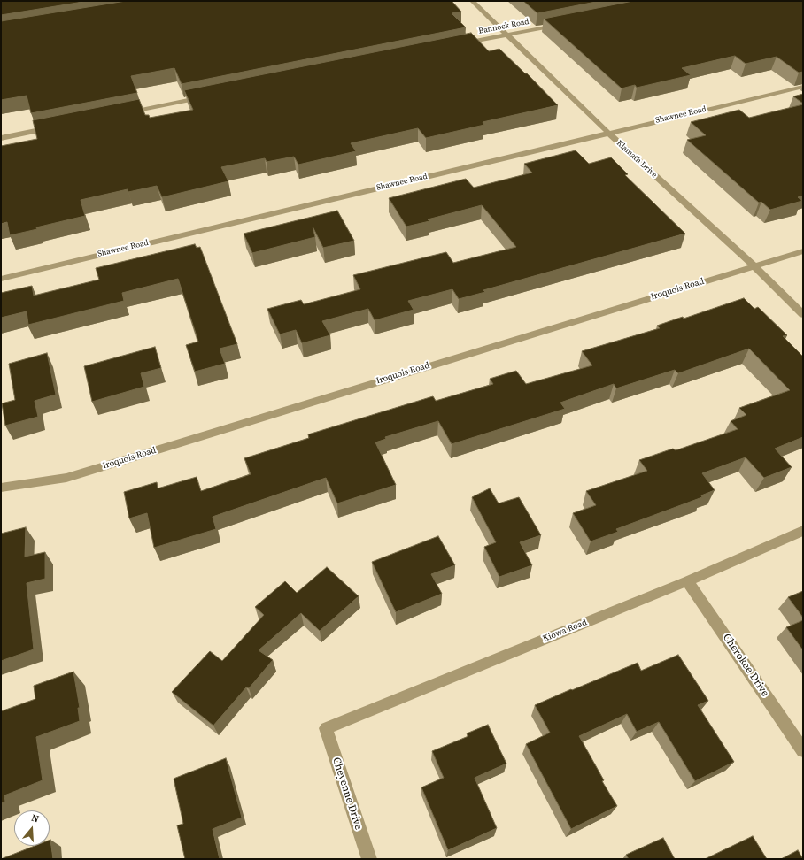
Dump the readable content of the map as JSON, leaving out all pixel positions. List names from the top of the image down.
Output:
{
  "streets": {
    "street": [
      "Bannock Road",
      "Shawnee Road",
      "Klamath Drive",
      "Iroquois Road",
      "Kiowa Road",
      "Cherokee Drive",
      "Cheyenne Drive"
    ]
  },
  "crossings": [
    ["Bannock Road", "Klamath Drive"],
    ["Shawnee Road", "Klamath Drive"],
    ["Klamath Drive", "Iroquois Road"],
    ["Kiowa Road", "Cherokee Drive"],
    ["Kiowa Road", "Cheyenne Drive"]
  ],
  "north": "top"
}
